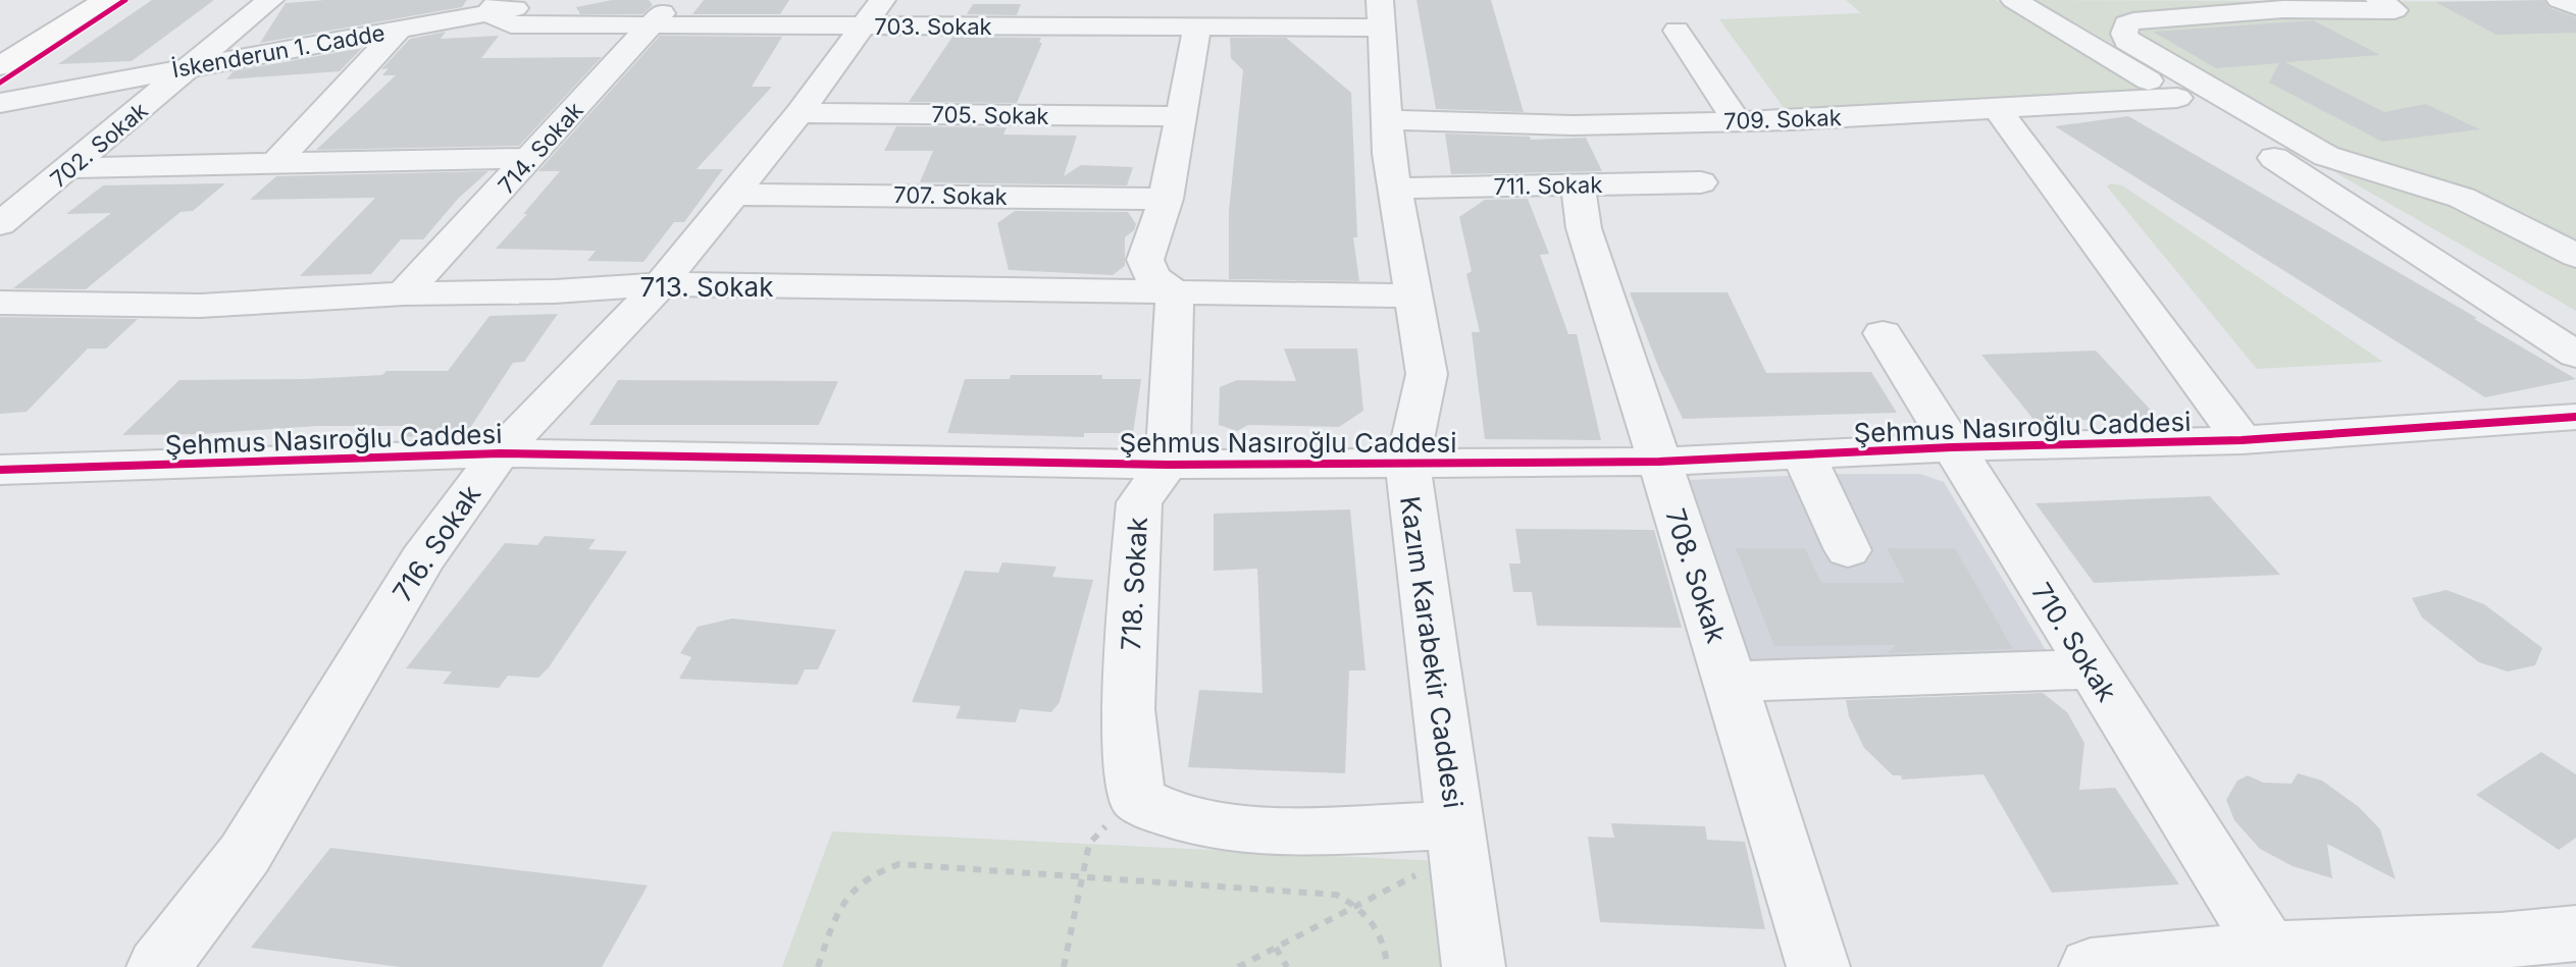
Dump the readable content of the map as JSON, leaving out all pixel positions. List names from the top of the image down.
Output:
{
  "streets": {
    "street": [
      "703. Sokak",
      "İskenderun 1. Cadde",
      "705. Sokak",
      "709. Sokak",
      "702. Sokak",
      "714. Sokak",
      "711. Sokak",
      "707. Sokak",
      "713. Sokak",
      "Şehmus Nasıroğlu Caddesi",
      "716. Sokak",
      "708. Sokak",
      "718. Sokak",
      "710. Sokak",
      "Kazım Karabekir Caddesi"
    ]
  },
  "crossings": [
    ["703. Sokak", "İskenderun 1. Cadde"],
    ["703. Sokak", "714. Sokak"],
    ["703. Sokak", "716. Sokak"],
    ["703. Sokak", "Kazım Karabekir Caddesi"],
    ["İskenderun 1. Cadde", "702. Sokak"],
    ["705. Sokak", "716. Sokak"],
    ["709. Sokak", "Kazım Karabekir Caddesi"],
    ["714. Sokak", "713. Sokak"],
    ["711. Sokak", "708. Sokak"],
    ["711. Sokak", "Kazım Karabekir Caddesi"],
    ["707. Sokak", "716. Sokak"],
    ["713. Sokak", "716. Sokak"],
    ["713. Sokak", "Kazım Karabekir Caddesi"],
    ["Şehmus Nasıroğlu Caddesi", "716. Sokak"],
    ["Şehmus Nasıroğlu Caddesi", "708. Sokak"],
    ["Şehmus Nasıroğlu Caddesi", "718. Sokak"],
    ["Şehmus Nasıroğlu Caddesi", "710. Sokak"],
    ["Şehmus Nasıroğlu Caddesi", "Kazım Karabekir Caddesi"]
  ]
}
